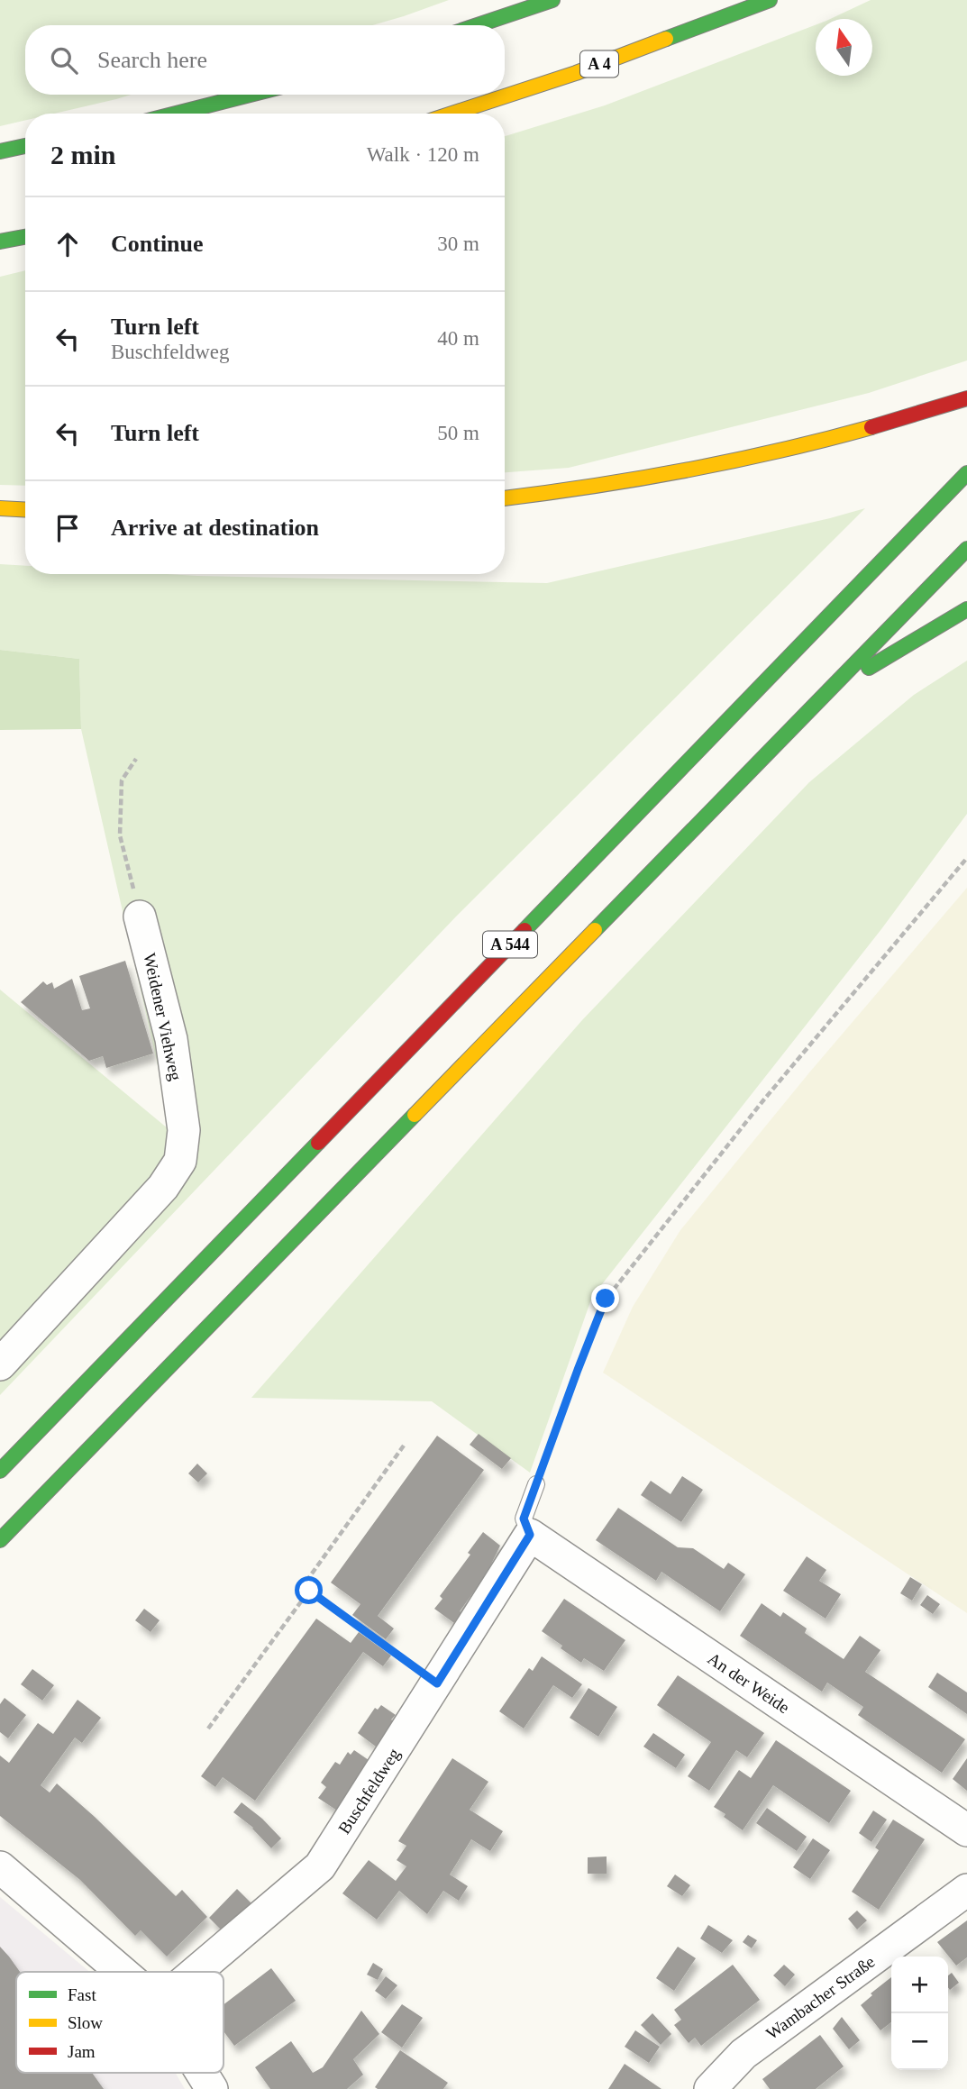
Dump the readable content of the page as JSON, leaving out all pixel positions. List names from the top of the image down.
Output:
{
  "streets": {
    "highway": ["A 4", "A 544"],
    "street": [
      "Weidener Viehweg",
      "An der Weide",
      "Buschfeldweg",
      "Wambacher Straße"
    ]
  },
  "crossings": [
    ["An der Weide", "Buschfeldweg"]
  ],
  "legend": ["Fast", "Slow", "Jam"],
  "north": "top",
  "page": {
    "search": "Search here",
    "heading": ["2 min", "Walk · 120 m"],
    "list": [
      ["Continue", "30 m"],
      ["Turn left", "Buschfeldweg", "40 m"],
      ["Turn left", "50 m"],
      "Arrive at destination"
    ],
    "map_buttons": ["+", "−"]
  }
}
